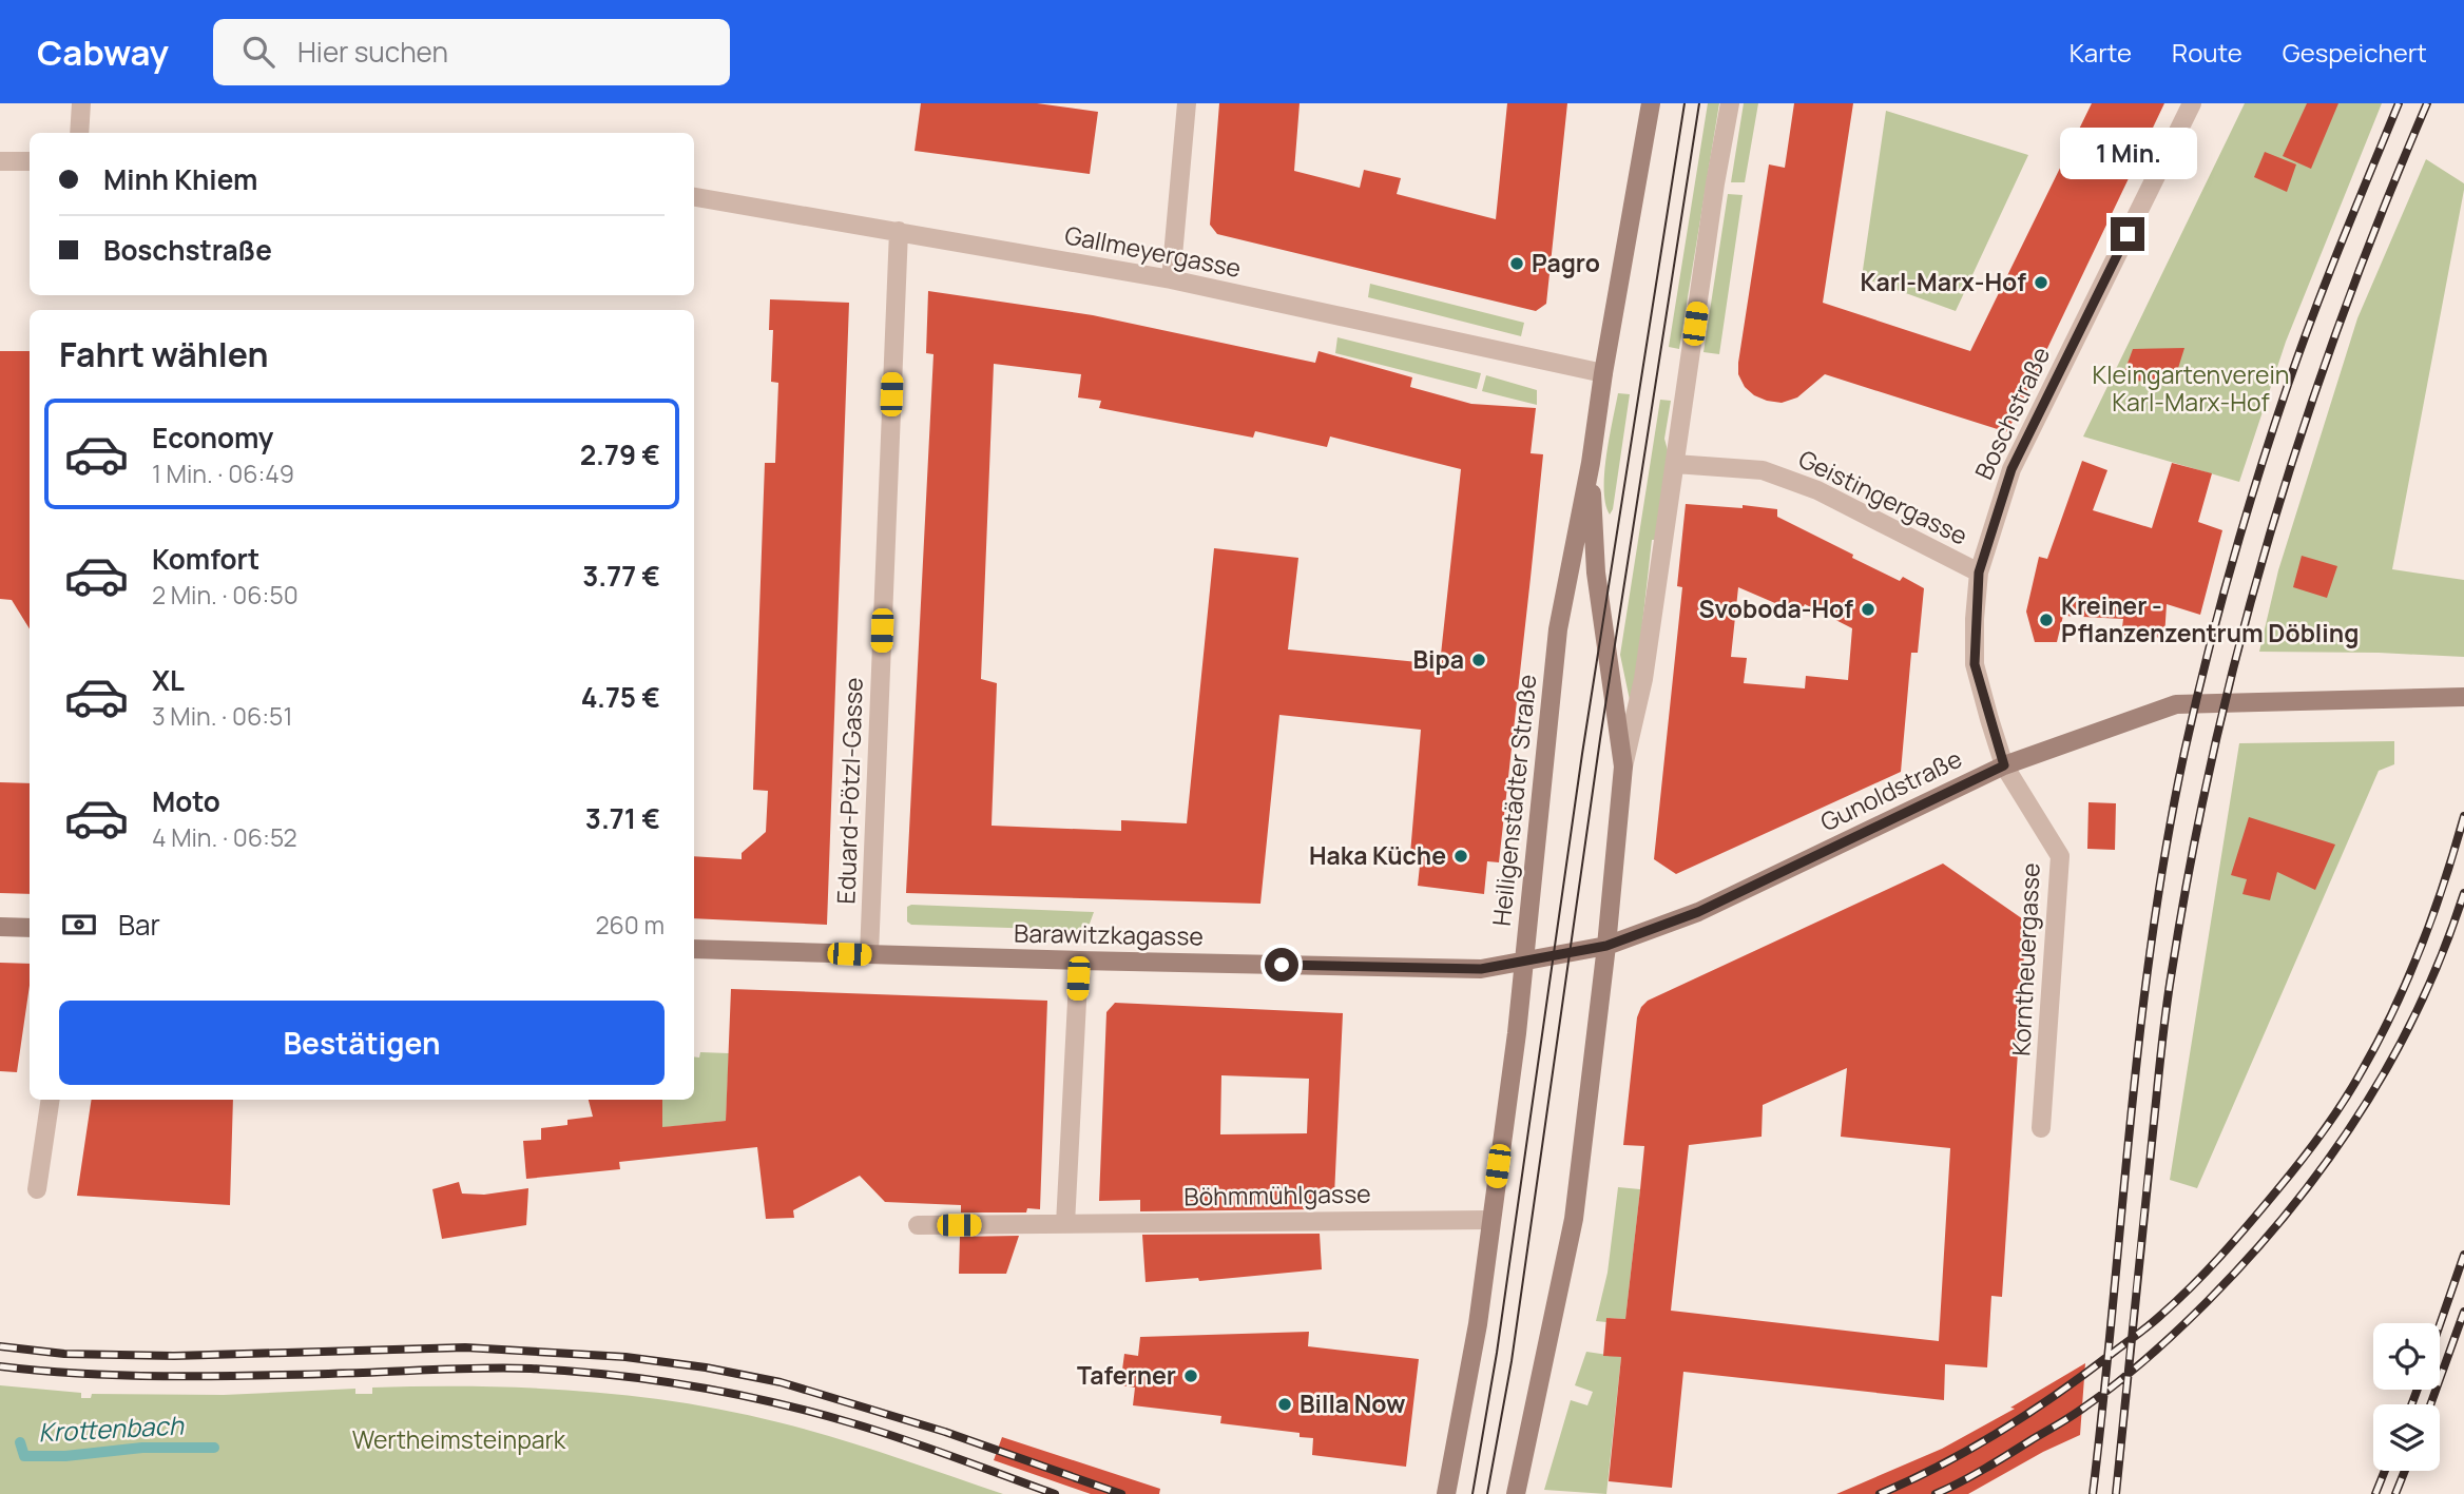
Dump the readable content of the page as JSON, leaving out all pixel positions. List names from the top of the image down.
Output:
{
  "streets": {
    "main road": ["Gunoldstraße", "Heiligenstädter Straße", "Barawitzkagasse"],
    "street": [
      "Gallmeyergasse",
      "Boschstraße",
      "Geistingergasse",
      "Eduard-Pötzl-Gasse",
      "Korntheuergasse",
      "Böhmmühlgasse"
    ]
  },
  "crossings": [
    ["Gallmeyergasse", "Eduard-Pötzl-Gasse"],
    ["Gallmeyergasse", "Heiligenstädter Straße"],
    ["Boschstraße", "Geistingergasse"],
    ["Boschstraße", "Gunoldstraße"],
    ["Boschstraße", "Korntheuergasse"],
    ["Geistingergasse", "Heiligenstädter Straße"],
    ["Eduard-Pötzl-Gasse", "Barawitzkagasse"],
    ["Gunoldstraße", "Heiligenstädter Straße"],
    ["Gunoldstraße", "Barawitzkagasse"],
    ["Gunoldstraße", "Korntheuergasse"],
    ["Heiligenstädter Straße", "Barawitzkagasse"],
    ["Heiligenstädter Straße", "Böhmmühlgasse"]
  ],
  "water": ["Krottenbach"],
  "parks": ["Kleingartenverein Karl-Marx-Hof", "Wertheimsteinpark"],
  "places": [
    "Pagro",
    "Karl-Marx-Hof",
    "Svoboda-Hof",
    "Kreiner - Pflanzenzentrum Döbling",
    "Bipa",
    "Haka Küche",
    "Taferner",
    "Billa Now"
  ],
  "page": {
    "header": "Cabway",
    "search": "Hier suchen",
    "nav": ["Karte", "Route", "Gespeichert"],
    "bubble": "1 Min.",
    "banner": ["Minh Khiem", "Boschstraße"],
    "heading": "Fahrt wählen",
    "list": [
      {
        "name": "Economy",
        "note": "1 Min. · 06:49",
        "value": "2.79 €"
      },
      {
        "name": "Komfort",
        "note": "2 Min. · 06:50",
        "value": "3.77 €"
      },
      {
        "name": "XL",
        "note": "3 Min. · 06:51",
        "value": "4.75 €"
      },
      {
        "name": "Moto",
        "note": "4 Min. · 06:52",
        "value": "3.71 €"
      }
    ],
    "pay": ["Bar", "260 m"],
    "buttons": "Bestätigen"
  }
}
